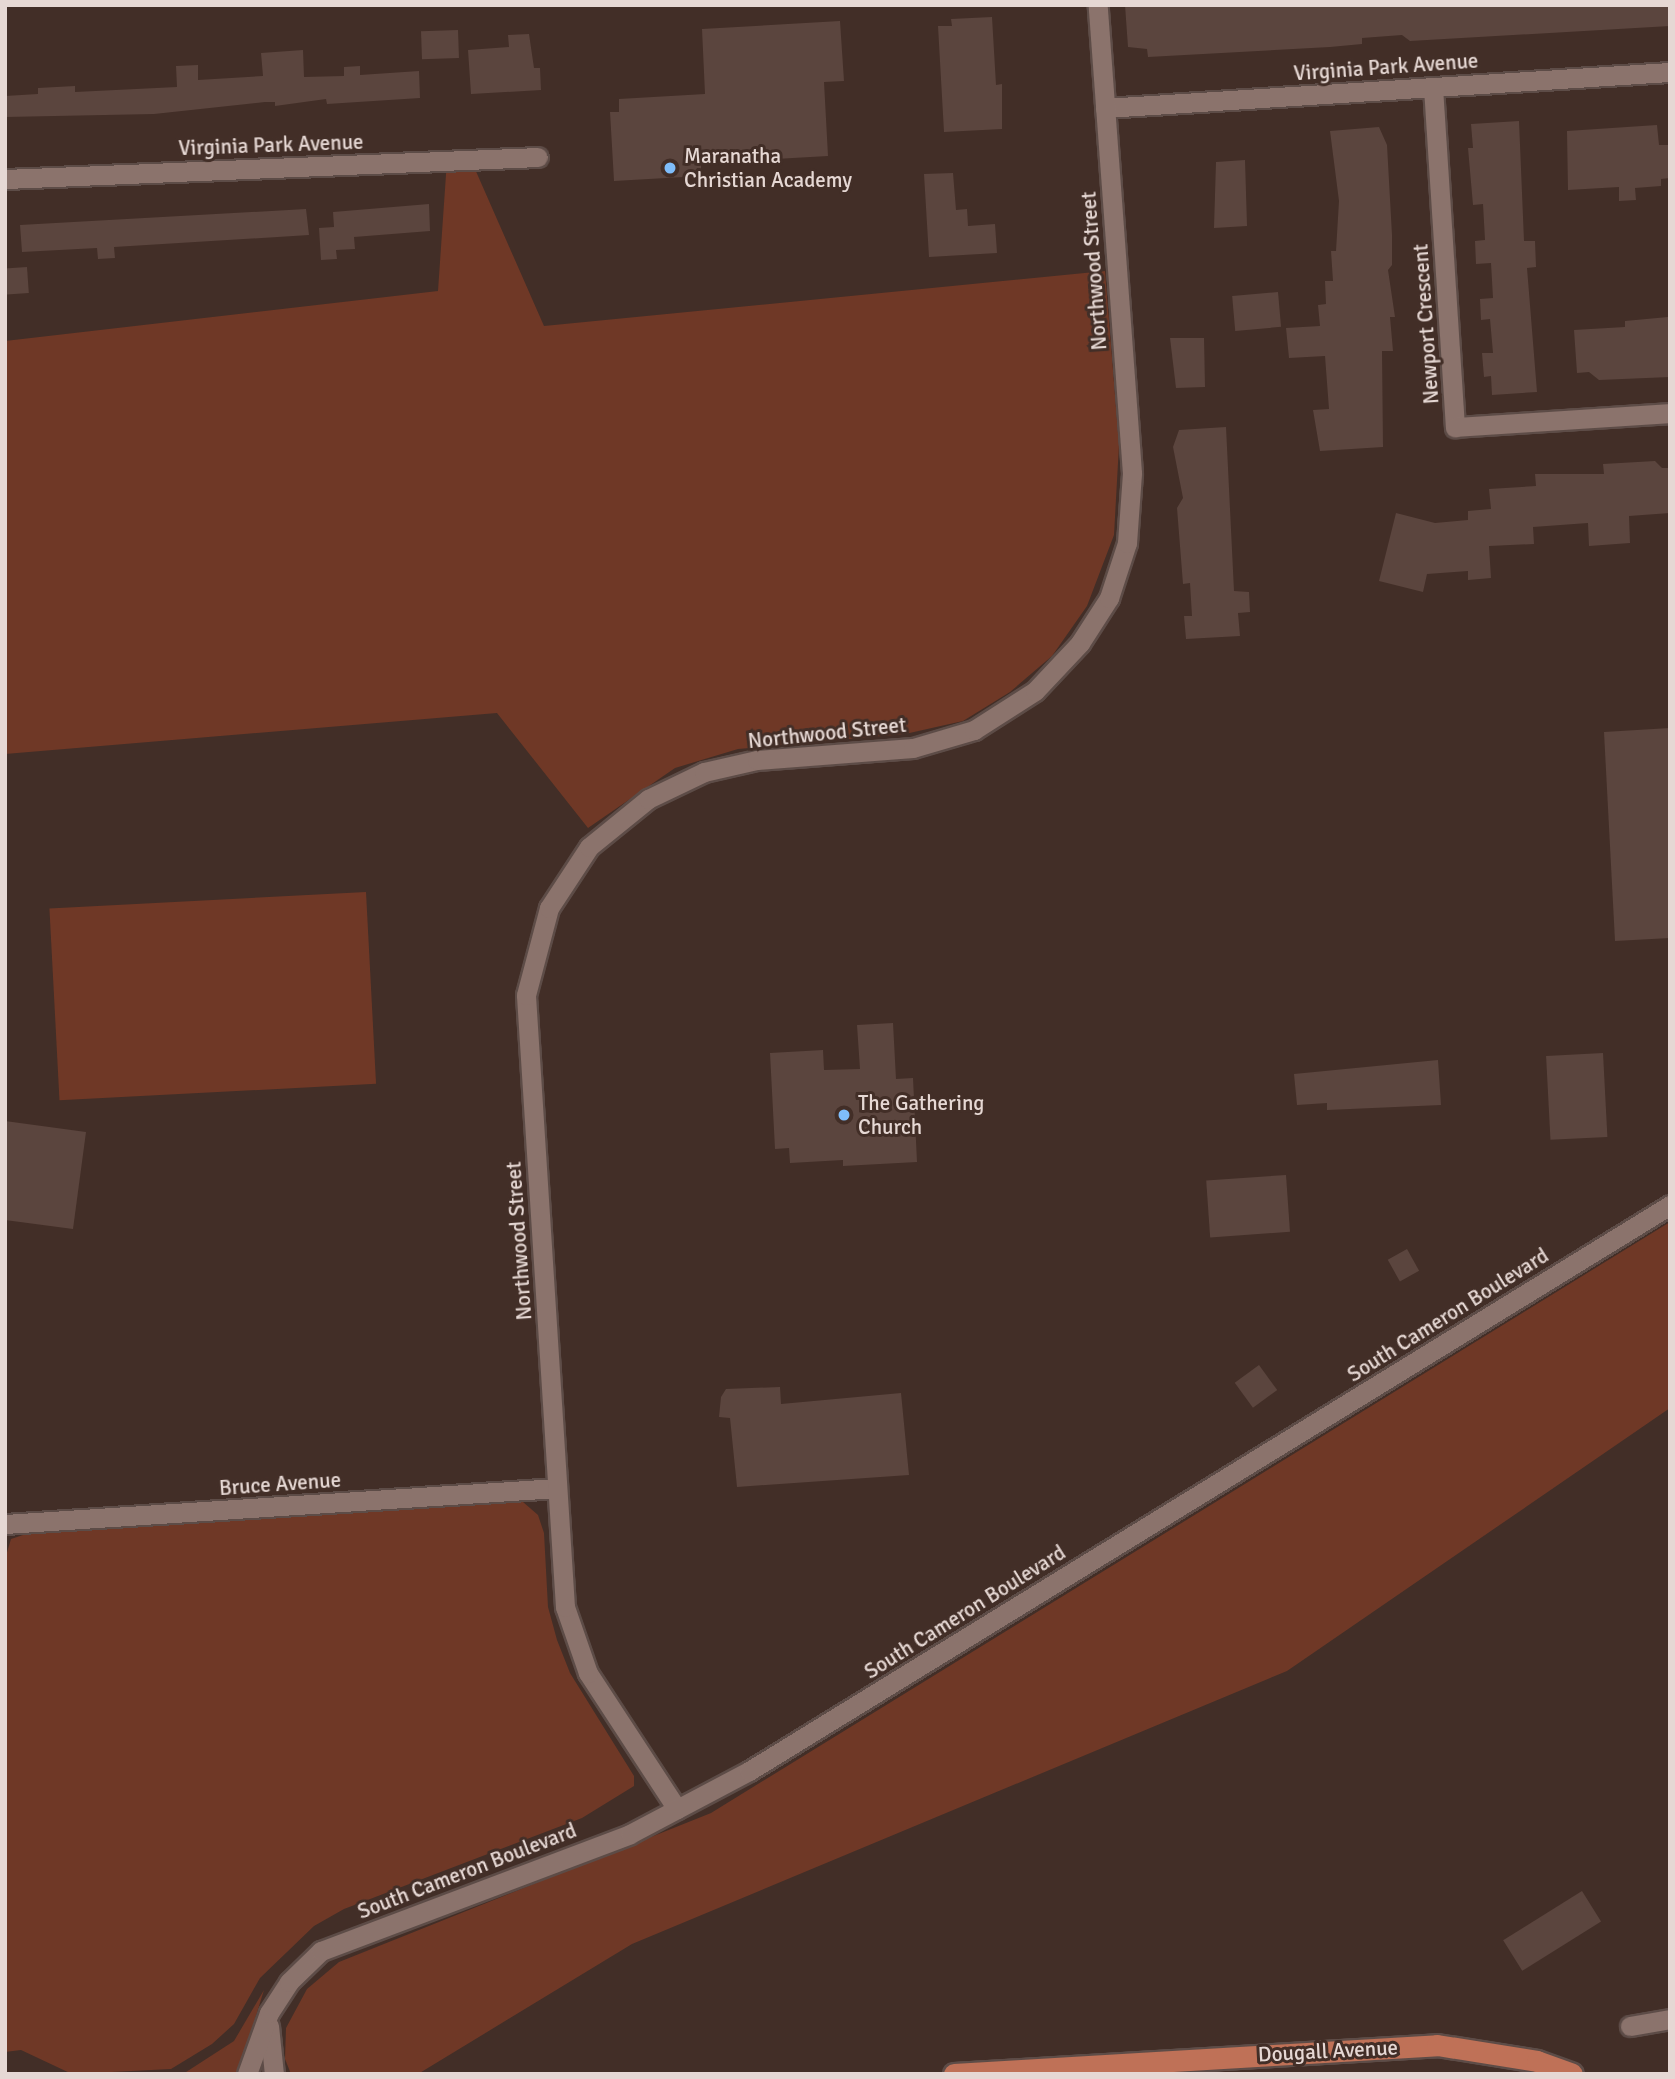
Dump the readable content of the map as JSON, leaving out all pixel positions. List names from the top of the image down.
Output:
{
  "streets": {
    "main road": ["Dougall Avenue"],
    "street": [
      "Virginia Park Avenue",
      "Northwood Street",
      "Newport Crescent",
      "South Cameron Boulevard",
      "Bruce Avenue"
    ]
  },
  "crossings": [
    ["Virginia Park Avenue", "Northwood Street"],
    ["Virginia Park Avenue", "Newport Crescent"],
    ["Northwood Street", "South Cameron Boulevard"],
    ["Northwood Street", "Bruce Avenue"]
  ],
  "places": ["Maranatha Christian Academy", "The Gathering Church"]
}
